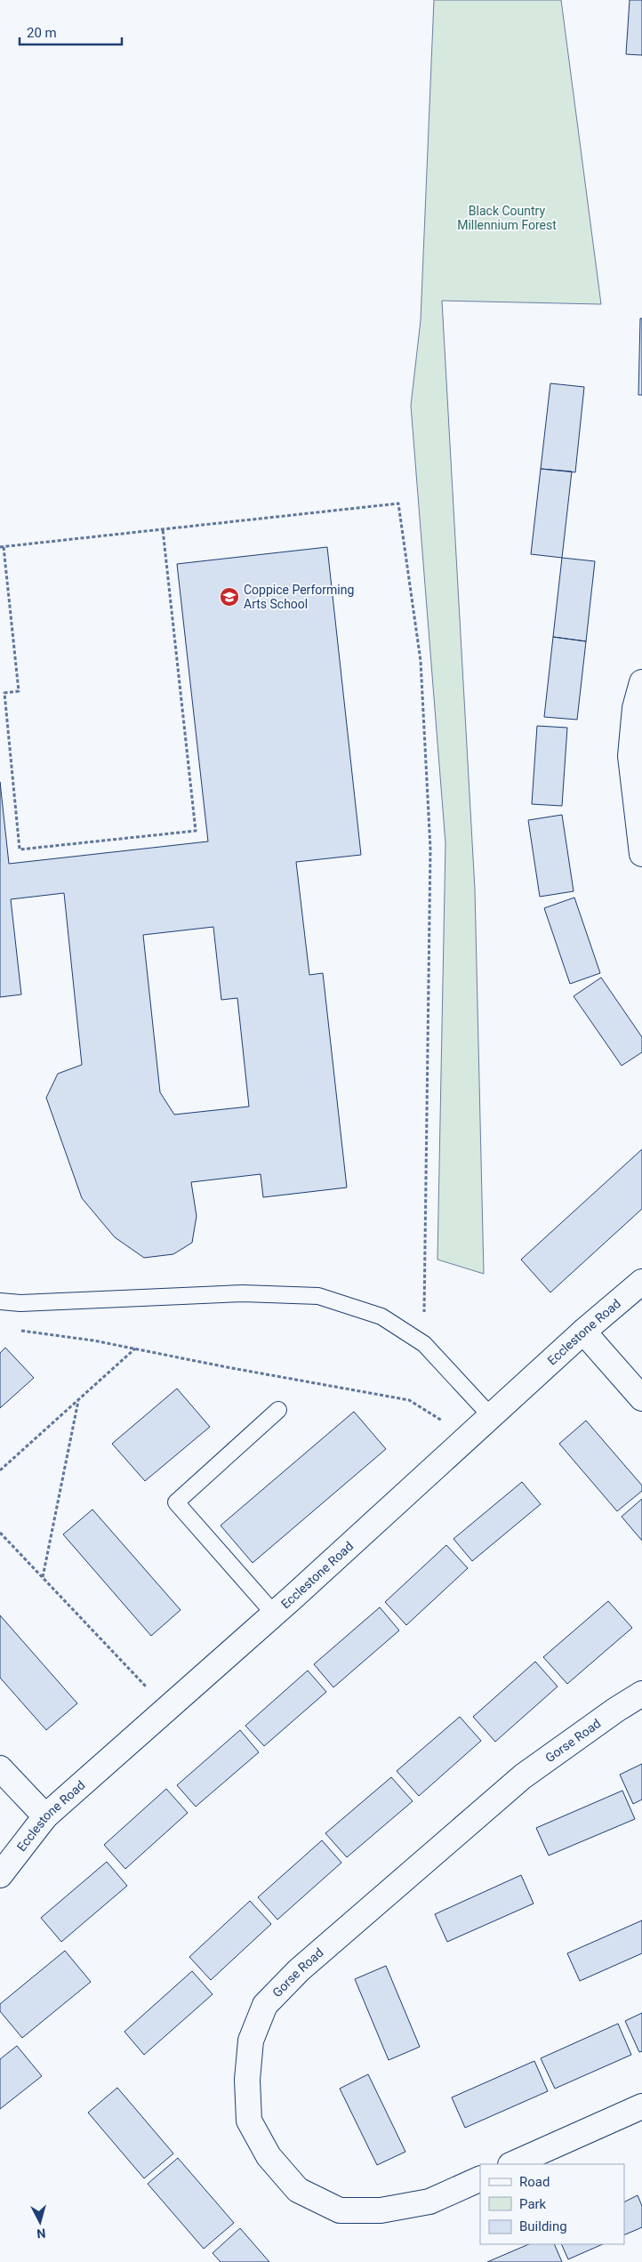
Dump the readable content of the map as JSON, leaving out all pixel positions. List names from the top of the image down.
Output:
{
  "streets": {
    "street": ["Ecclestone Road", "Gorse Road"]
  },
  "parks": ["Black Country Millennium Forest"],
  "places": {
    "school or university": ["Coppice Performing Arts School"]
  },
  "legend": ["Road", "Park", "Building"],
  "scale_bar": "20 m",
  "north": "bottom"
}
